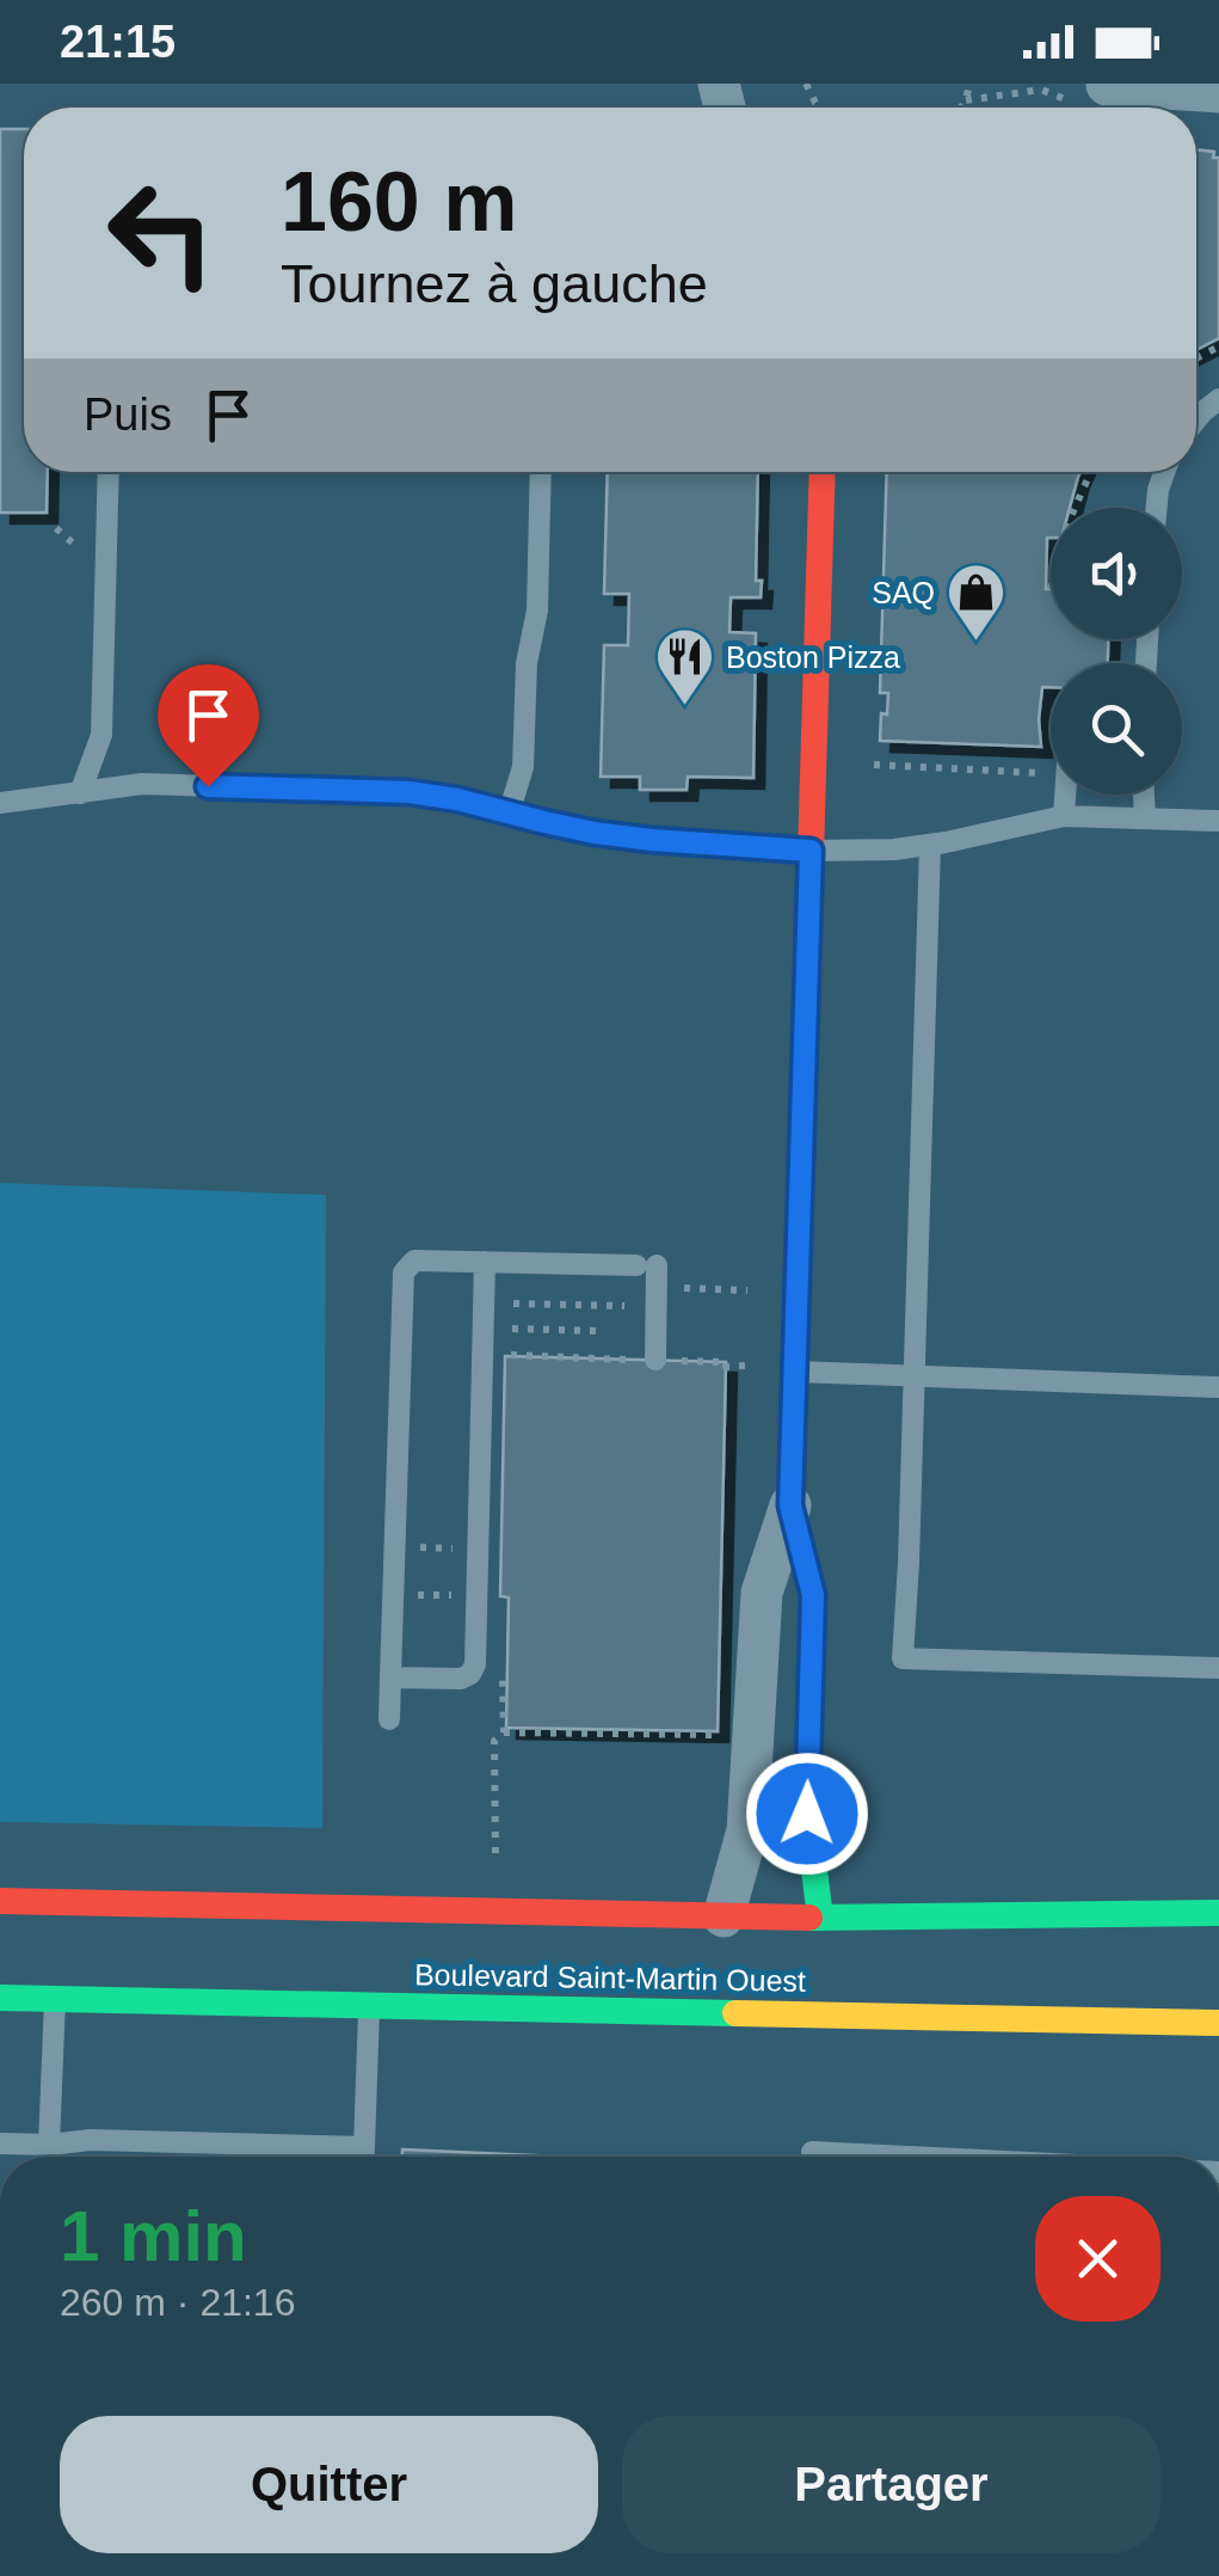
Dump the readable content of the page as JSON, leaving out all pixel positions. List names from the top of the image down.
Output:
{
  "streets": {
    "main road": ["Boulevard Saint-Martin Ouest"]
  },
  "places": {
    "shop": ["SAQ"],
    "restaurant": ["Boston Pizza"]
  },
  "page": {
    "status": "21:15",
    "turn": ["160 m", "Tournez à gauche"],
    "then": "Puis",
    "heading": ["1 min", "260 m · 21:16"],
    "buttons": ["Quitter", "Partager"]
  }
}
